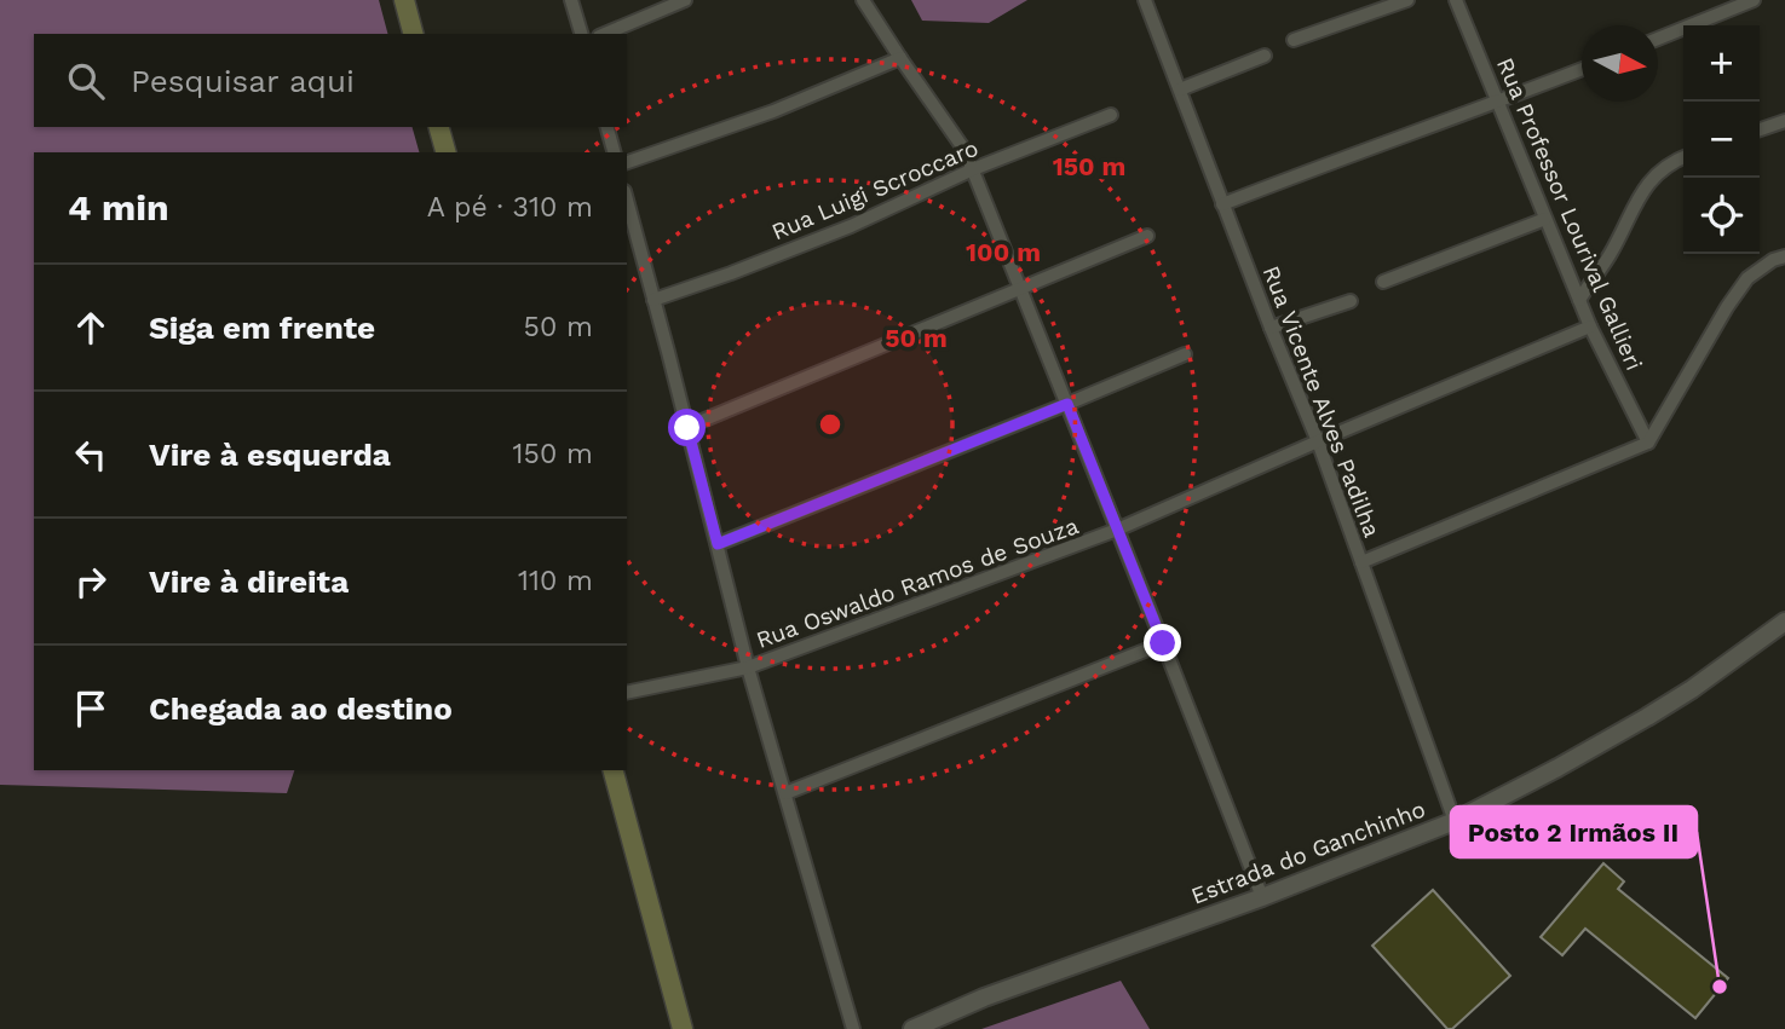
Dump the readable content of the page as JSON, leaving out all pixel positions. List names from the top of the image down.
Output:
{
  "streets": {
    "street": [
      "Rua Luigi Scroccaro",
      "Rua Professor Lourival Gallieri",
      "Rua Vicente Alves Padilha",
      "Rua Oswaldo Ramos de Souza",
      "Estrada do Ganchinho"
    ]
  },
  "crossings": [
    ["Rua Professor Lourival Gallieri", "Rua Oswaldo Ramos de Souza"],
    ["Rua Vicente Alves Padilha", "Rua Oswaldo Ramos de Souza"],
    ["Rua Vicente Alves Padilha", "Estrada do Ganchinho"]
  ],
  "places": ["Posto 2 Irmãos II"],
  "north": "right",
  "page": {
    "map_buttons": ["+", "−"],
    "search": "Pesquisar aqui",
    "heading": ["4 min", "A pé · 310 m"],
    "list": [
      ["Siga em frente", "50 m"],
      ["Vire à esquerda", "150 m"],
      ["Vire à direita", "110 m"],
      "Chegada ao destino"
    ]
  },
  "rings": ["150 m", "100 m", "50 m"]
}
